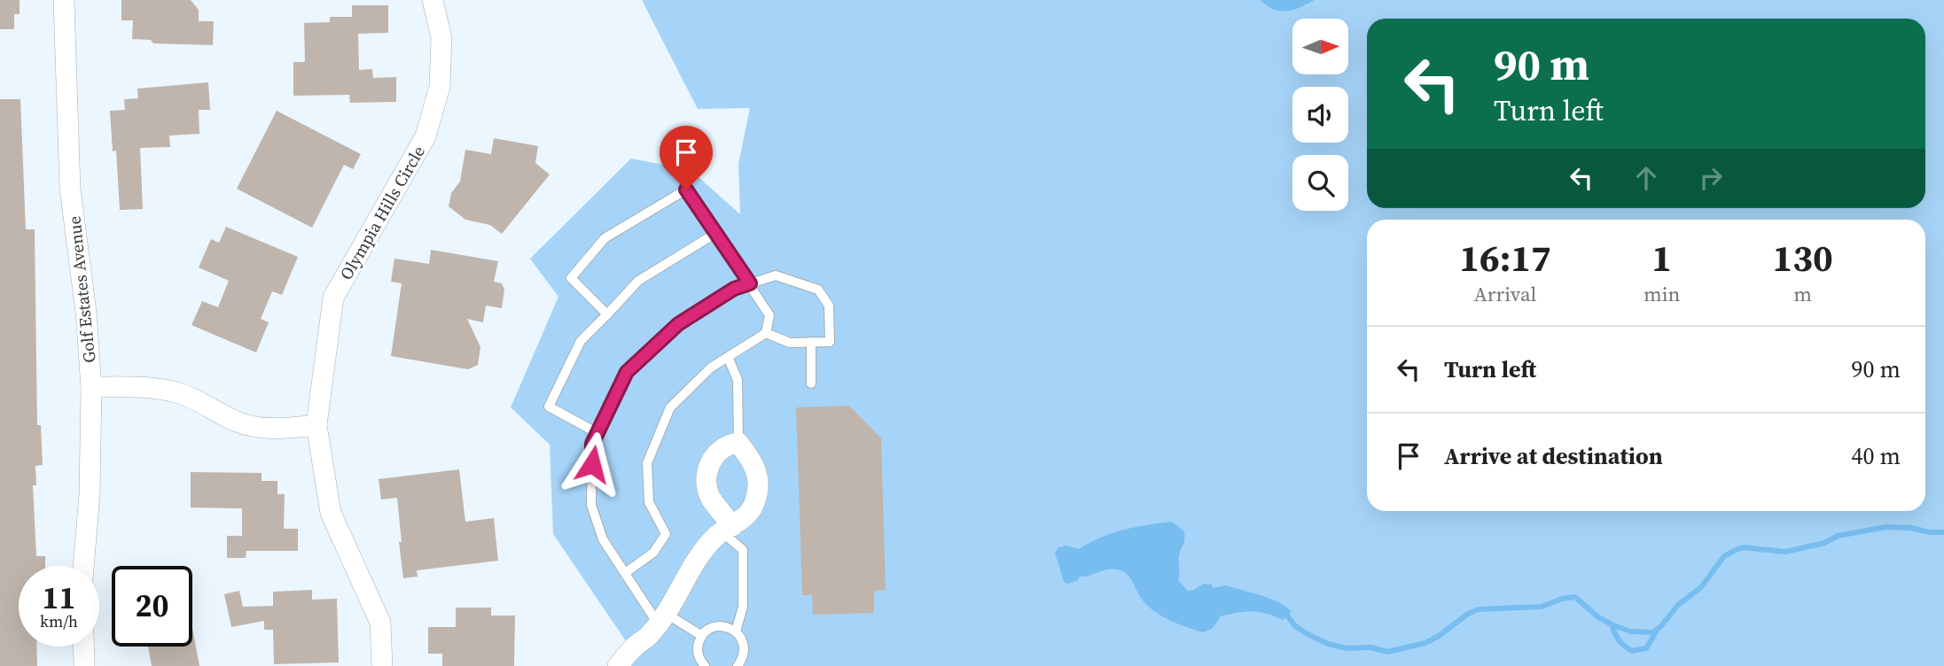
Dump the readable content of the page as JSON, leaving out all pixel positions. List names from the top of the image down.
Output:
{
  "streets": {
    "street": ["Olympia Hills Circle", "Golf Estates Avenue"]
  },
  "north": "right",
  "page": {
    "turn": ["90 m", "Turn left"],
    "eta": [
      "16:17",
      "Arrival",
      "1",
      "min",
      "130",
      "m"
    ],
    "list": [
      {
        "name": "Turn left",
        "value": "90 m"
      },
      {
        "name": "Arrive at destination",
        "value": "40 m"
      }
    ],
    "speed": "11 km/h",
    "limit": "20"
  }
}
